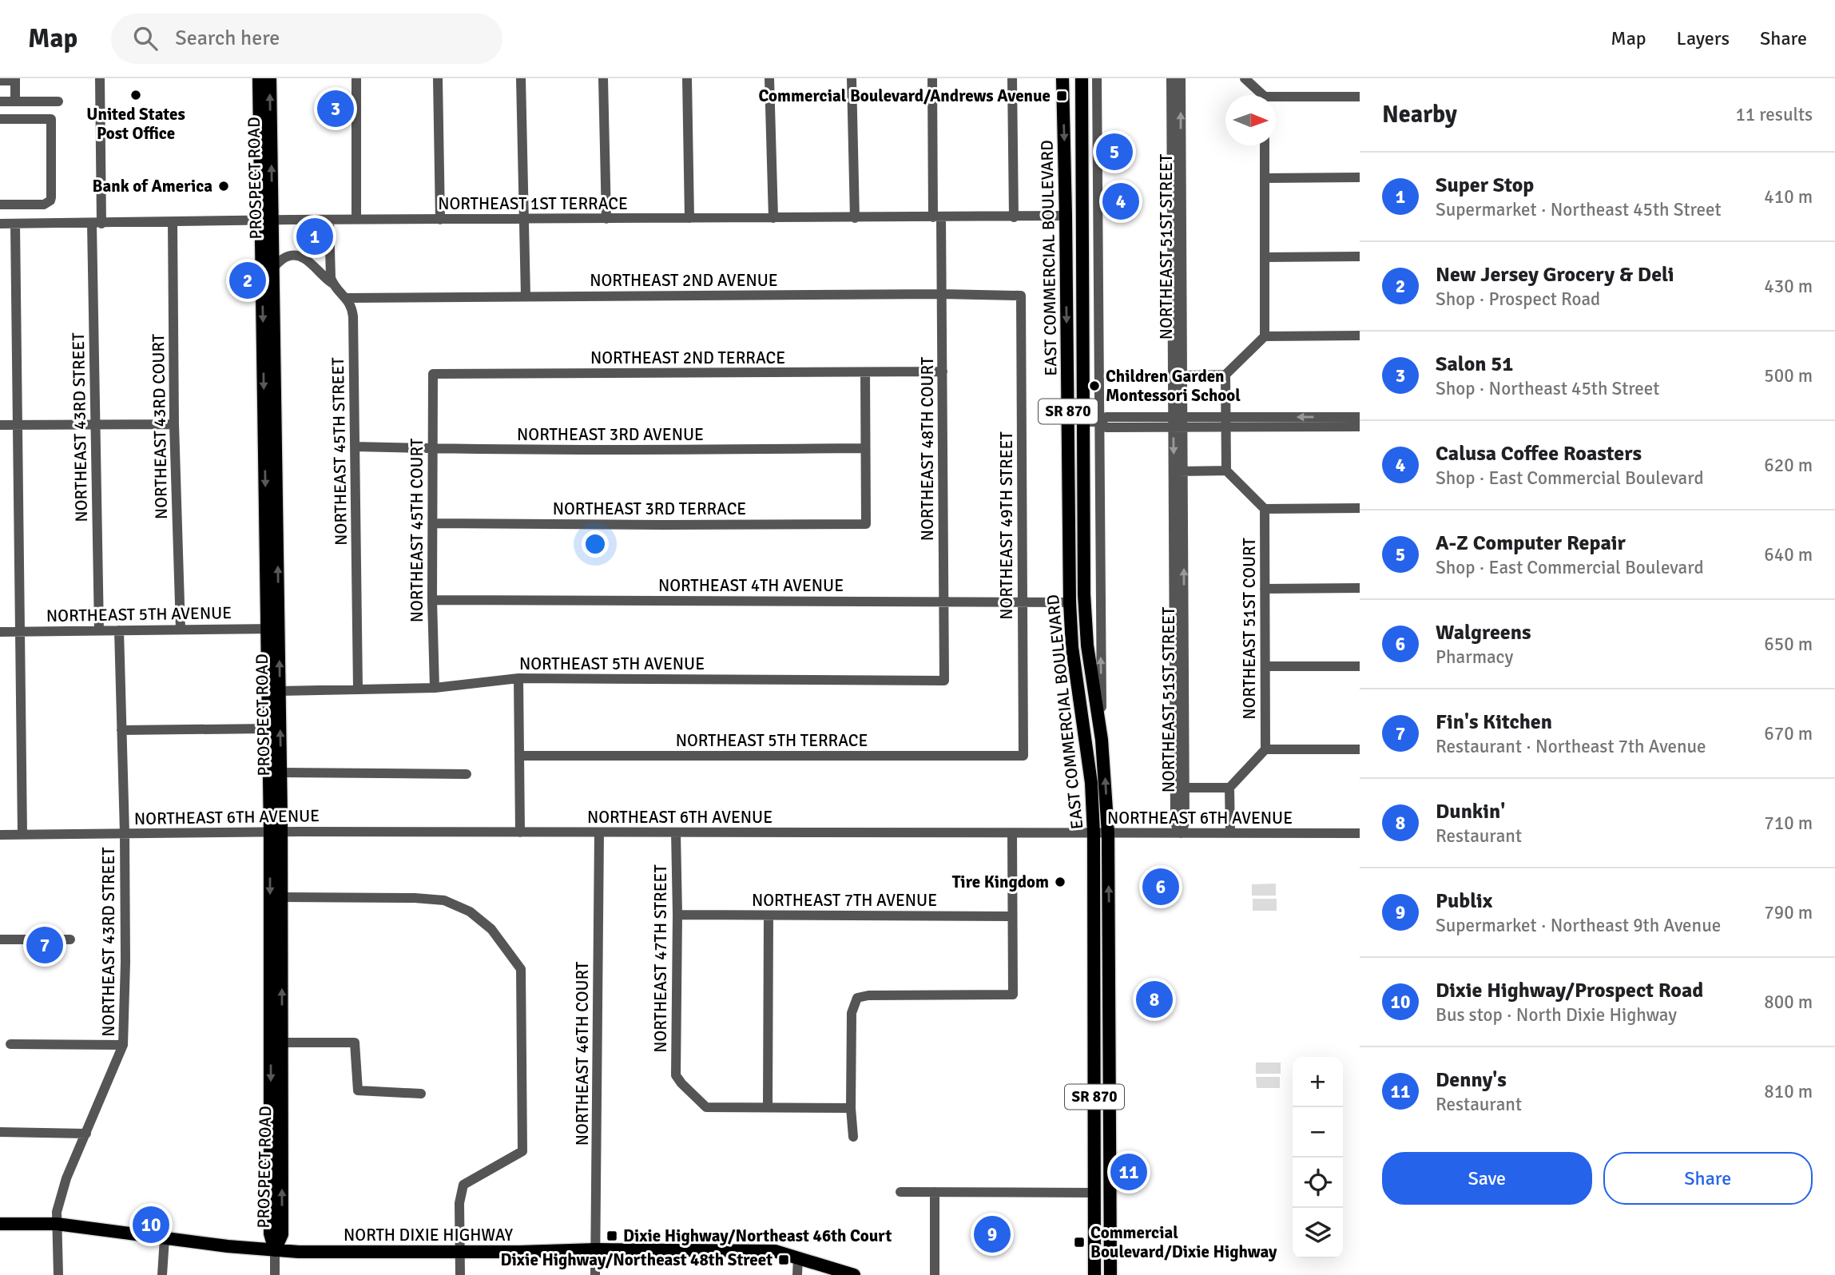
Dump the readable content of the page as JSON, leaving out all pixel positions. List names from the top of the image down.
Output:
{
  "streets": {
    "main road": [
      "PROSPECT ROAD",
      "EAST COMMERCIAL BOULEVARD",
      "SR 870",
      "NORTH DIXIE HIGHWAY"
    ],
    "street": [
      "NORTHEAST 1ST TERRACE",
      "NORTHEAST 51ST STREET",
      "NORTHEAST 2ND AVENUE",
      "NORTHEAST 2ND TERRACE",
      "NORTHEAST 43RD COURT",
      "NORTHEAST 43RD STREET",
      "NORTHEAST 3RD AVENUE",
      "NORTHEAST 48TH COURT",
      "NORTHEAST 45TH STREET",
      "NORTHEAST 3RD TERRACE",
      "NORTHEAST 49TH STREET",
      "NORTHEAST 45TH COURT",
      "NORTHEAST 4TH AVENUE",
      "NORTHEAST 5TH AVENUE",
      "NORTHEAST 51ST COURT",
      "NORTHEAST 5TH TERRACE",
      "NORTHEAST 6TH AVENUE",
      "NORTHEAST 7TH AVENUE",
      "NORTHEAST 47TH STREET",
      "NORTHEAST 46TH COURT"
    ]
  },
  "crossings": [
    ["PROSPECT ROAD", "NORTHEAST 1ST TERRACE"],
    ["PROSPECT ROAD", "NORTHEAST 5TH AVENUE"],
    ["PROSPECT ROAD", "NORTHEAST 6TH AVENUE"],
    ["PROSPECT ROAD", "NORTH DIXIE HIGHWAY"],
    ["NORTHEAST 1ST TERRACE", "EAST COMMERCIAL BOULEVARD"],
    ["NORTHEAST 1ST TERRACE", "NORTHEAST 43RD COURT"],
    ["NORTHEAST 1ST TERRACE", "NORTHEAST 43RD STREET"],
    ["NORTHEAST 1ST TERRACE", "NORTHEAST 48TH COURT"],
    ["NORTHEAST 51ST STREET", "NORTHEAST 6TH AVENUE"],
    ["EAST COMMERCIAL BOULEVARD", "NORTHEAST 4TH AVENUE"],
    ["EAST COMMERCIAL BOULEVARD", "NORTHEAST 6TH AVENUE"],
    ["NORTHEAST 2ND AVENUE", "NORTHEAST 48TH COURT"],
    ["NORTHEAST 2ND AVENUE", "NORTHEAST 45TH STREET"],
    ["NORTHEAST 2ND AVENUE", "NORTHEAST 49TH STREET"],
    ["NORTHEAST 2ND TERRACE", "NORTHEAST 48TH COURT"],
    ["NORTHEAST 2ND TERRACE", "NORTHEAST 45TH COURT"],
    ["NORTHEAST 43RD COURT", "NORTHEAST 5TH AVENUE"],
    ["NORTHEAST 43RD STREET", "NORTHEAST 5TH AVENUE"],
    ["NORTHEAST 43RD STREET", "NORTHEAST 6TH AVENUE"],
    ["NORTHEAST 43RD STREET", "NORTH DIXIE HIGHWAY"],
    ["NORTHEAST 3RD AVENUE", "NORTHEAST 45TH STREET"],
    ["NORTHEAST 3RD AVENUE", "NORTHEAST 3RD TERRACE"],
    ["NORTHEAST 3RD AVENUE", "NORTHEAST 45TH COURT"],
    ["NORTHEAST 48TH COURT", "NORTHEAST 4TH AVENUE"],
    ["NORTHEAST 48TH COURT", "NORTHEAST 5TH AVENUE"],
    ["NORTHEAST 45TH STREET", "NORTHEAST 5TH AVENUE"],
    ["NORTHEAST 3RD TERRACE", "NORTHEAST 45TH COURT"],
    ["NORTHEAST 49TH STREET", "NORTHEAST 4TH AVENUE"],
    ["NORTHEAST 49TH STREET", "NORTHEAST 5TH TERRACE"],
    ["NORTHEAST 45TH COURT", "NORTHEAST 4TH AVENUE"],
    ["NORTHEAST 45TH COURT", "NORTHEAST 5TH AVENUE"],
    ["NORTHEAST 6TH AVENUE", "NORTHEAST 47TH STREET"],
    ["NORTHEAST 6TH AVENUE", "NORTHEAST 46TH COURT"],
    ["NORTHEAST 7TH AVENUE", "NORTHEAST 47TH STREET"],
    ["NORTHEAST 46TH COURT", "NORTH DIXIE HIGHWAY"]
  ],
  "places": {
    "other": [
      "United States Post Office",
      "Bank of America",
      "Children Garden Montessori School",
      "Tire Kingdom"
    ],
    "transit": [
      "Commercial Boulevard/Andrews Avenue",
      "Dixie Highway/Northeast 46th Court",
      "Commercial Boulevard/Dixie Highway",
      "Dixie Highway/Northeast 48th Street"
    ]
  },
  "north": "right",
  "page": {
    "header": "Map",
    "search": "Search here",
    "nav": ["Map", "Layers", "Share"],
    "heading": ["Nearby", "11 results"],
    "pins": [
      "3",
      "5",
      "4",
      "1",
      "2",
      "6",
      "7",
      "8",
      "11",
      "10",
      "9"
    ],
    "list": [
      {
        "mark": "1",
        "name": "Super Stop",
        "note": "Supermarket · Northeast 45th Street",
        "value": "410 m"
      },
      {
        "mark": "2",
        "name": "New Jersey Grocery & Deli",
        "note": "Shop · Prospect Road",
        "value": "430 m"
      },
      {
        "mark": "3",
        "name": "Salon 51",
        "note": "Shop · Northeast 45th Street",
        "value": "500 m"
      },
      {
        "mark": "4",
        "name": "Calusa Coffee Roasters",
        "note": "Shop · East Commercial Boulevard",
        "value": "620 m"
      },
      {
        "mark": "5",
        "name": "A-Z Computer Repair",
        "note": "Shop · East Commercial Boulevard",
        "value": "640 m"
      },
      {
        "mark": "6",
        "name": "Walgreens",
        "note": "Pharmacy",
        "value": "650 m"
      },
      {
        "mark": "7",
        "name": "Fin's Kitchen",
        "note": "Restaurant · Northeast 7th Avenue",
        "value": "670 m"
      },
      {
        "mark": "8",
        "name": "Dunkin'",
        "note": "Restaurant",
        "value": "710 m"
      },
      {
        "mark": "9",
        "name": "Publix",
        "note": "Supermarket · Northeast 9th Avenue",
        "value": "790 m"
      },
      {
        "mark": "10",
        "name": "Dixie Highway/Prospect Road",
        "note": "Bus stop · North Dixie Highway",
        "value": "800 m"
      },
      {
        "mark": "11",
        "name": "Denny's",
        "note": "Restaurant",
        "value": "810 m"
      }
    ],
    "map_buttons": ["+", "−"],
    "buttons": ["Save", "Share"]
  }
}
